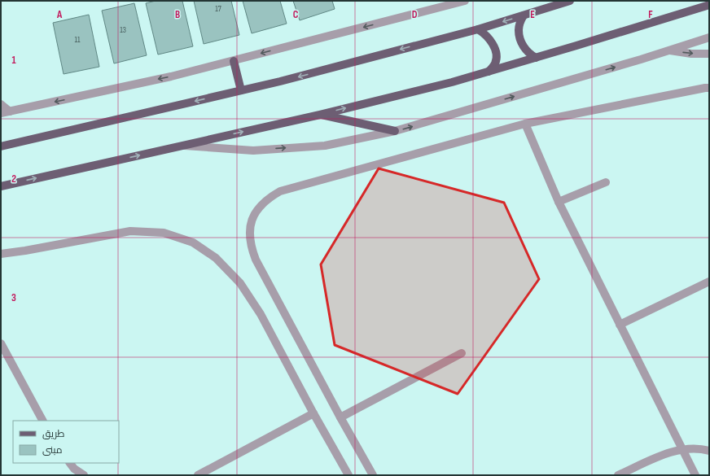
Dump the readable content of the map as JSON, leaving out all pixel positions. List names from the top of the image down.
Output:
{
  "house_numbers": ["17", "13", "11"],
  "legend": ["طريق", "مبنى"],
  "grid": {
    "columns": [
      "A",
      "B",
      "C",
      "D",
      "E",
      "F"
    ],
    "rows": ["1", "2", "3"]
  }
}
